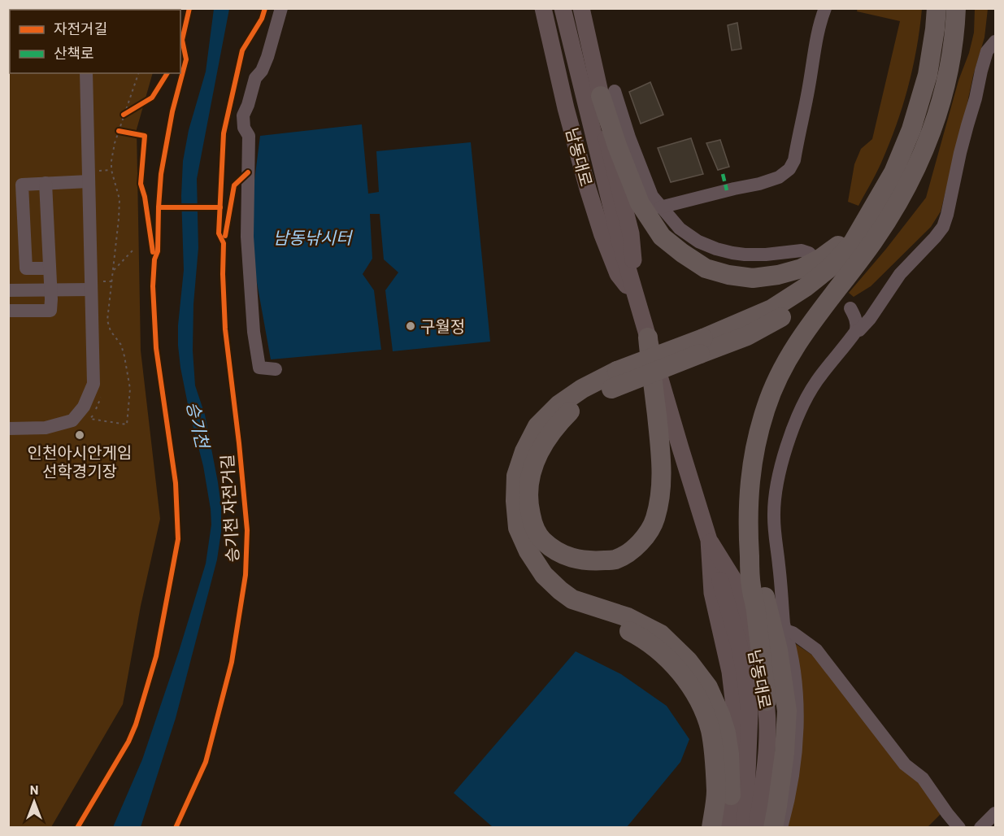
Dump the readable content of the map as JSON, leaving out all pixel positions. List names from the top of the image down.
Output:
{
  "streets": {
    "main road": ["남동대로"],
    "cycle path": ["승기천 자전거길"]
  },
  "water": ["남동낚시터", "승기천"],
  "places": ["구월정", "인천아시안게임 선학경기장"],
  "legend": ["자전거길", "산책로"],
  "north": "top"
}
